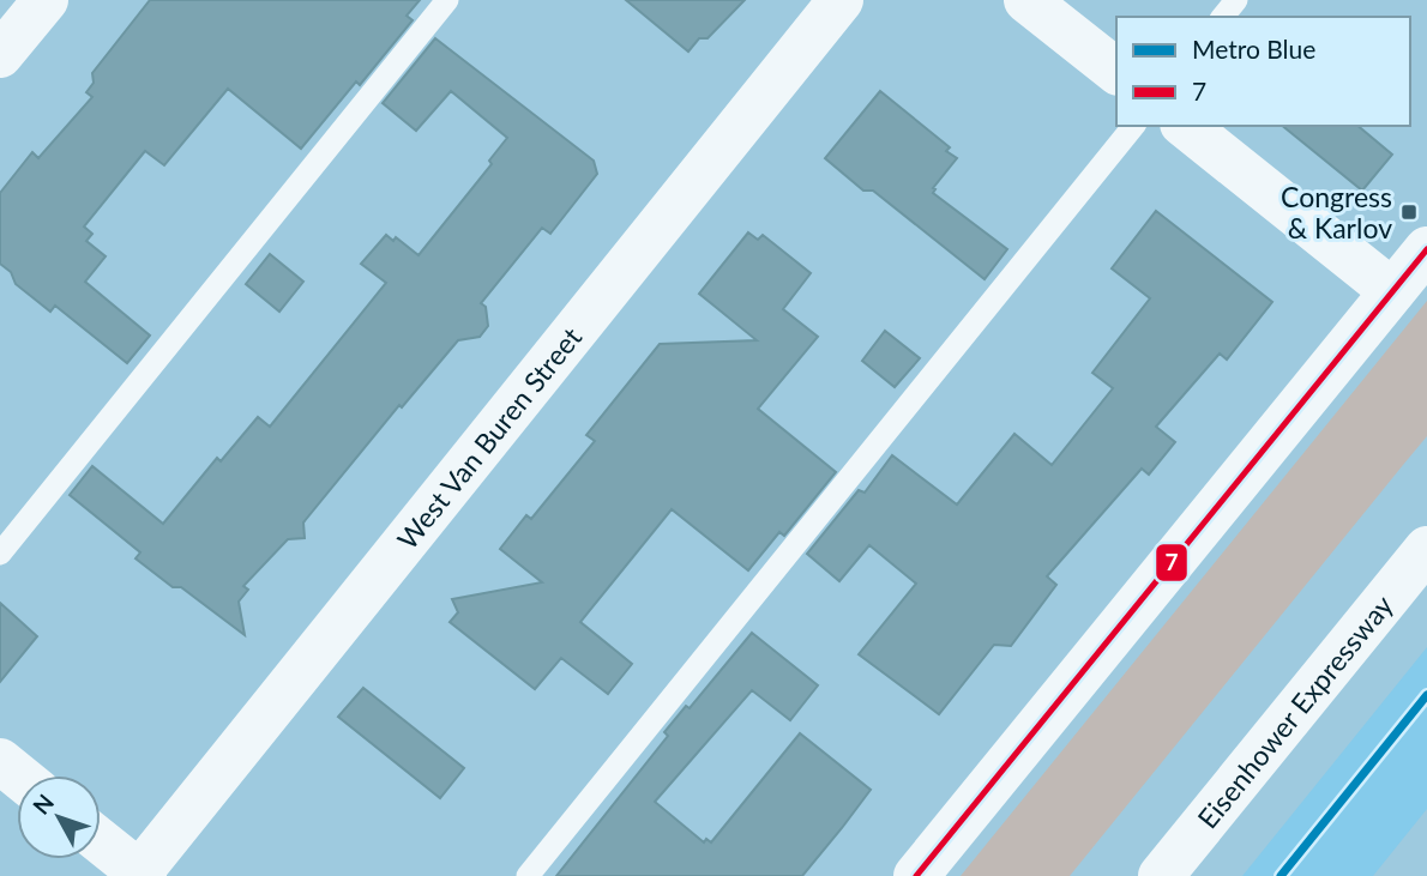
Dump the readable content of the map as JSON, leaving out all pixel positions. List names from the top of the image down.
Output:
{
  "streets": {
    "main road": ["West Van Buren Street", "Eisenhower Expressway"]
  },
  "places": {
    "transit": ["Congress & Karlov"]
  },
  "lines": ["transit line 7", "metro line Blue"],
  "legend": ["Metro Blue", "7"],
  "north": "top left"
}
